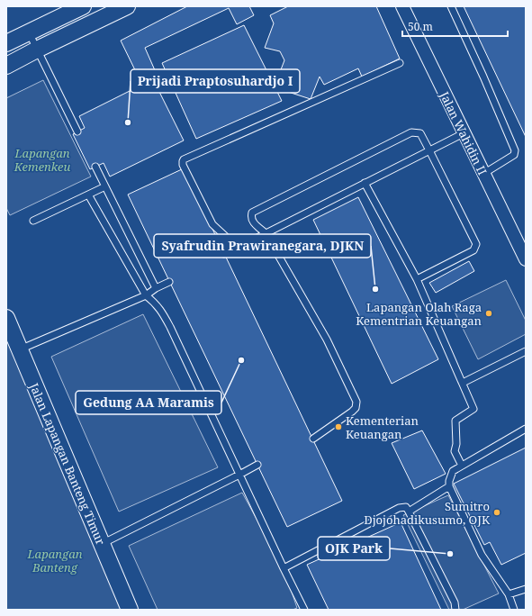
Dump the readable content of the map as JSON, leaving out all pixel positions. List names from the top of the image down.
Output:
{
  "streets": {
    "street": ["Jalan Wahidin II", "Jalan Lapangan Banteng Timur"]
  },
  "parks": ["Lapangan Kemenkeu", "Lapangan Banteng"],
  "places": [
    "Prijadi Praptosuhardjo I",
    "Syafrudin Prawiranegara, DJKN",
    "Lapangan Olah Raga Kementrian Keuangan",
    "Gedung AA Maramis",
    "Kementerian Keuangan",
    "Sumitro Djojohadikusumo, OJK",
    "OJK Park"
  ],
  "scale_bar": "50 m"
}
